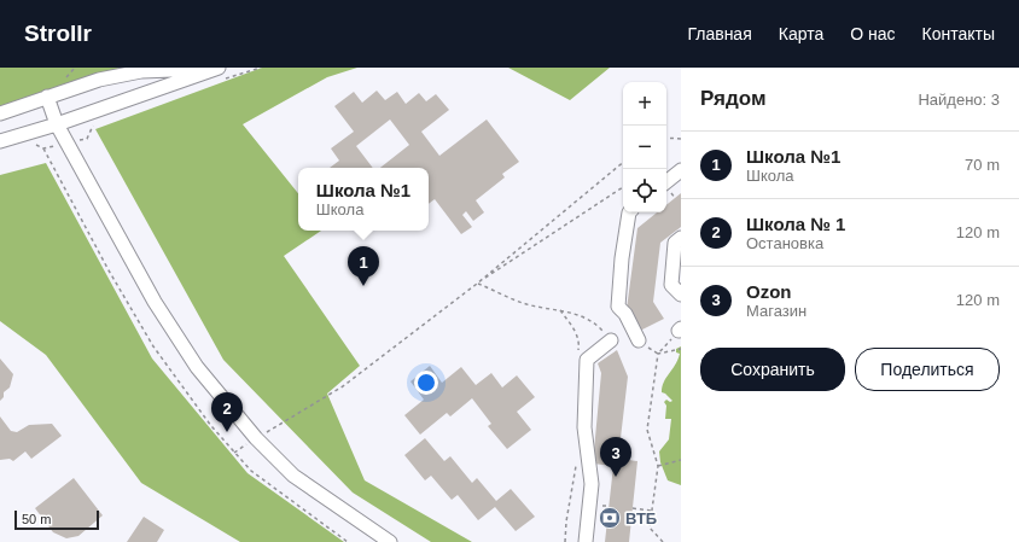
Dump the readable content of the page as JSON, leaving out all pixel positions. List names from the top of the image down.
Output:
{
  "places": {
    "bank": ["ВТБ"]
  },
  "scale_bar": "50 m",
  "page": {
    "header": "Strollr",
    "nav": [
      "Главная",
      "Карта",
      "О нас",
      "Контакты"
    ],
    "heading": ["Рядом", "Найдено: 3"],
    "map_buttons": ["+", "−"],
    "list": [
      {
        "mark": "1",
        "name": "Школа №1",
        "note": "Школа",
        "value": "70 m"
      },
      {
        "mark": "2",
        "name": "Школа № 1",
        "note": "Остановка",
        "value": "120 m"
      },
      {
        "mark": "3",
        "name": "Ozon",
        "note": "Магазин",
        "value": "120 m"
      }
    ],
    "popup": ["Школа №1", "Школа"],
    "pins": ["1", "2", "3"],
    "buttons": ["Сохранить", "Поделиться"],
    "scale": "50 m"
  }
}
